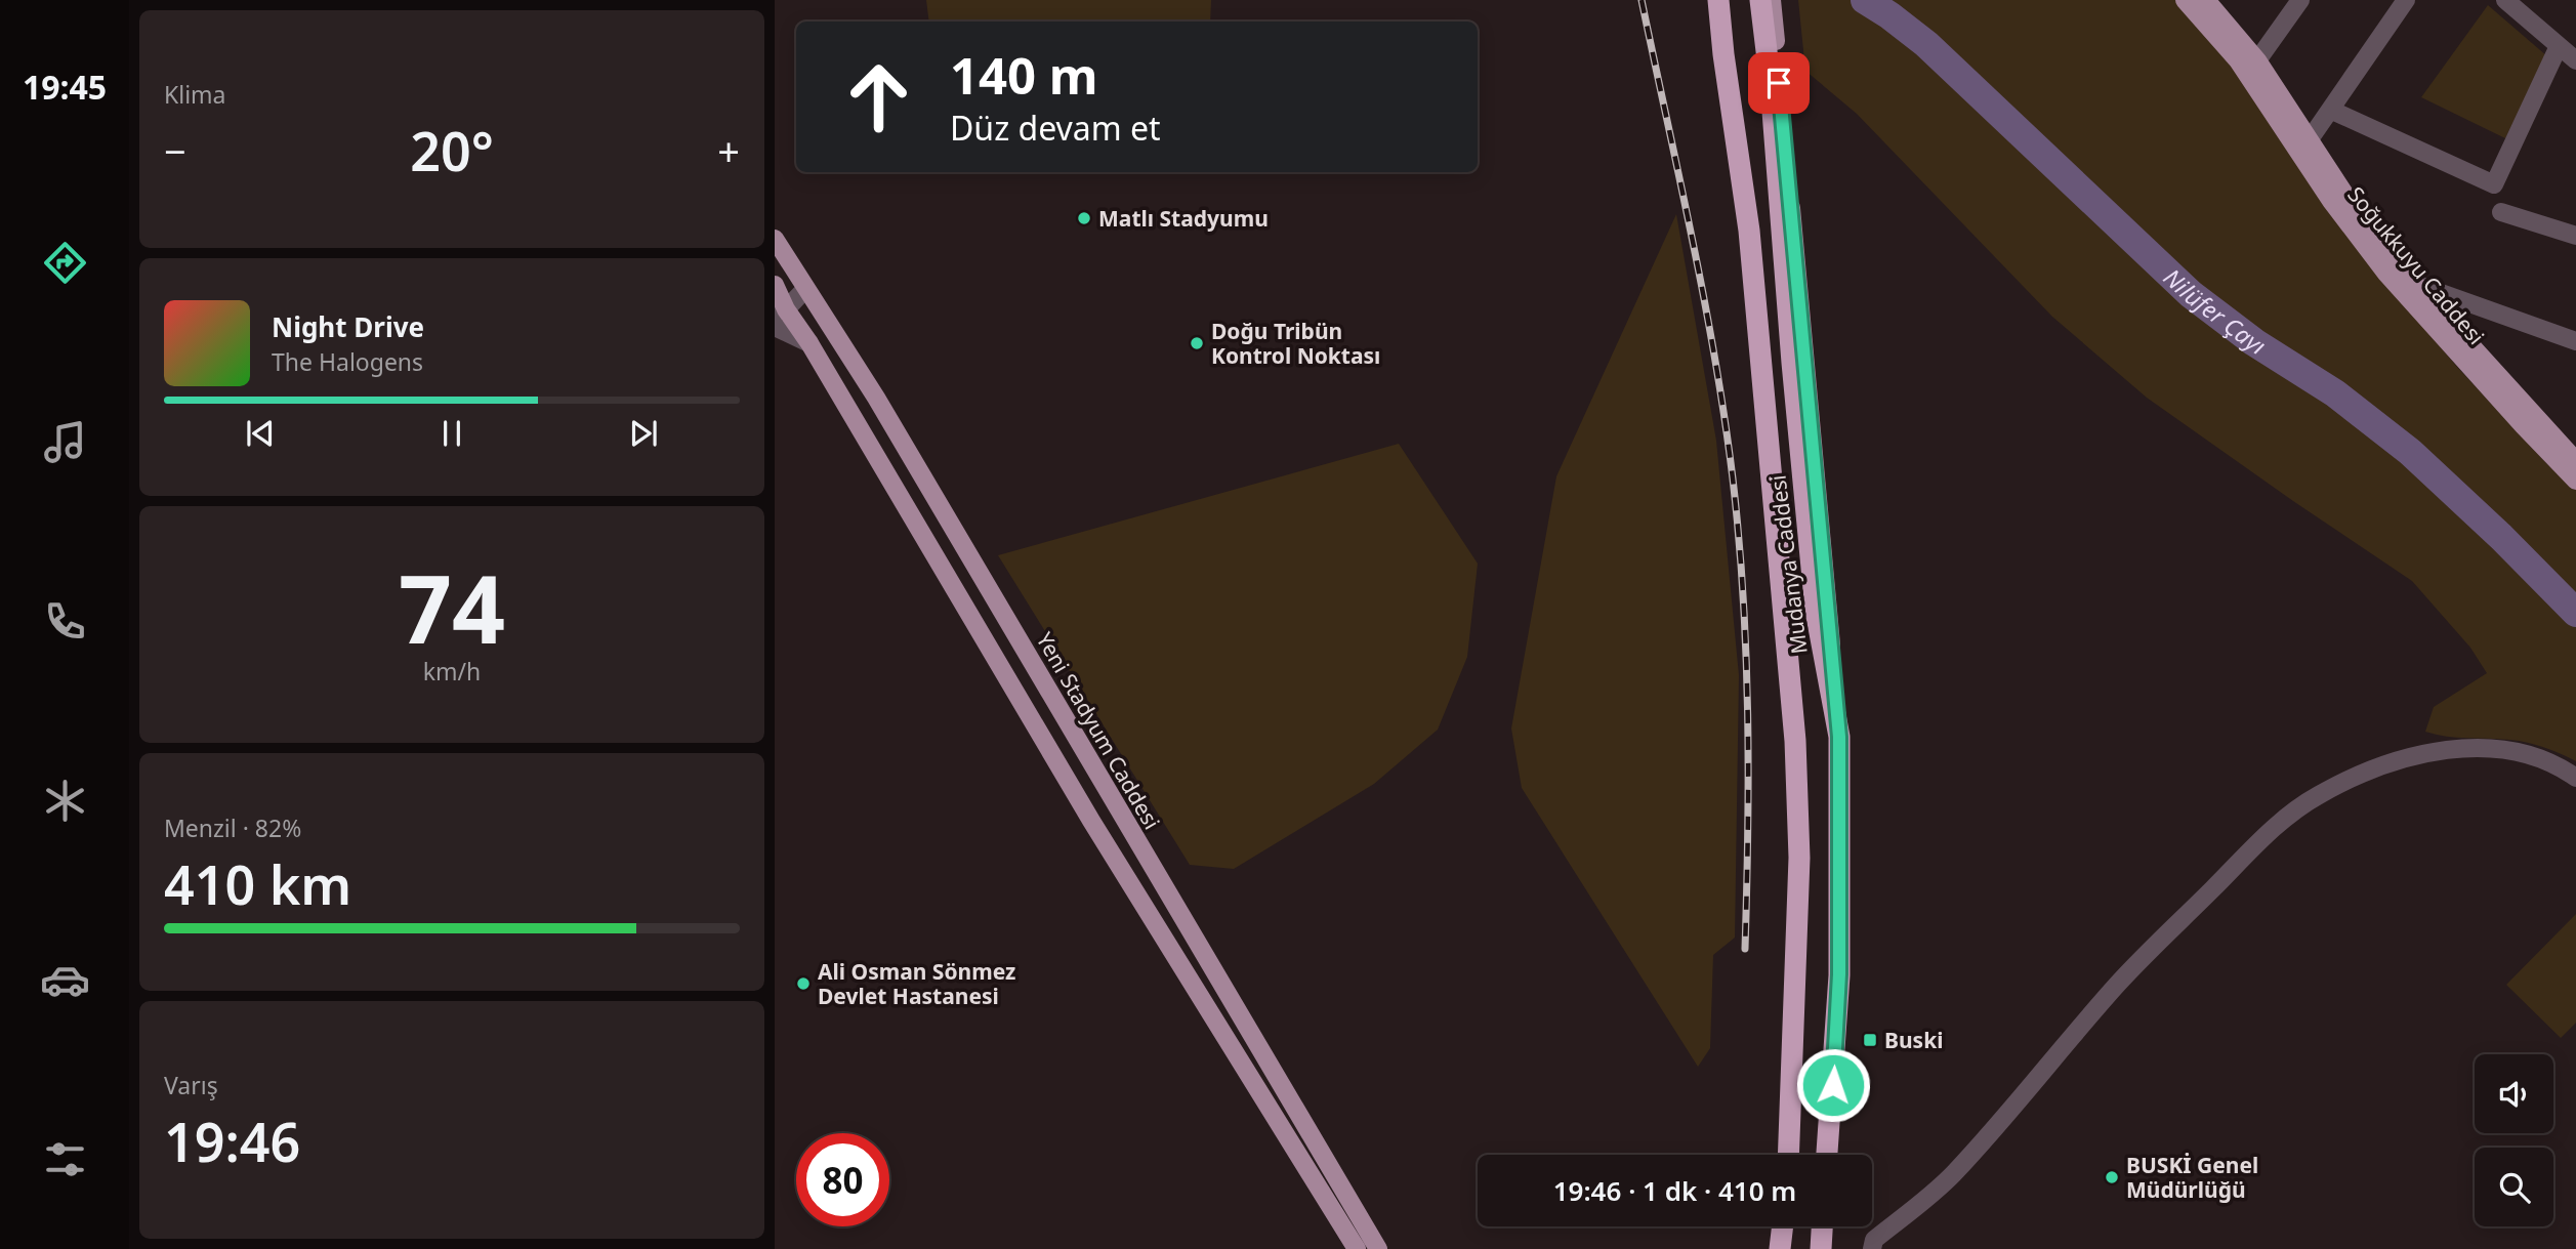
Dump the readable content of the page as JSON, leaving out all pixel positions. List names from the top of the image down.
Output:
{
  "streets": {
    "highway": ["Mudanya Caddesi"],
    "main road": ["Soğukkuyu Caddesi", "Yeni Stadyum Caddesi"]
  },
  "water": ["Nilüfer Çayı"],
  "places": {
    "other": [
      "Matlı Stadyumu",
      "Doğu Tribün Kontrol Noktası",
      "Ali Osman Sönmez Devlet Hastanesi",
      "BUSKİ Genel Müdürlüğü"
    ],
    "transit": ["Buski"]
  },
  "page": {
    "tabs": "19:45",
    "tile": [
      "Klima",
      ["74", "km/h"],
      ["Menzil · 82%", "410 km"],
      ["Varış", "19:46"]
    ],
    "turn": ["140 m", "Düz devam et"],
    "heat": ["−", "20°", "+"],
    "song": ["Night Drive", "The Halogens"],
    "limit": "80",
    "trip": "19:46 · 1 dk · 410 m"
  }
}
